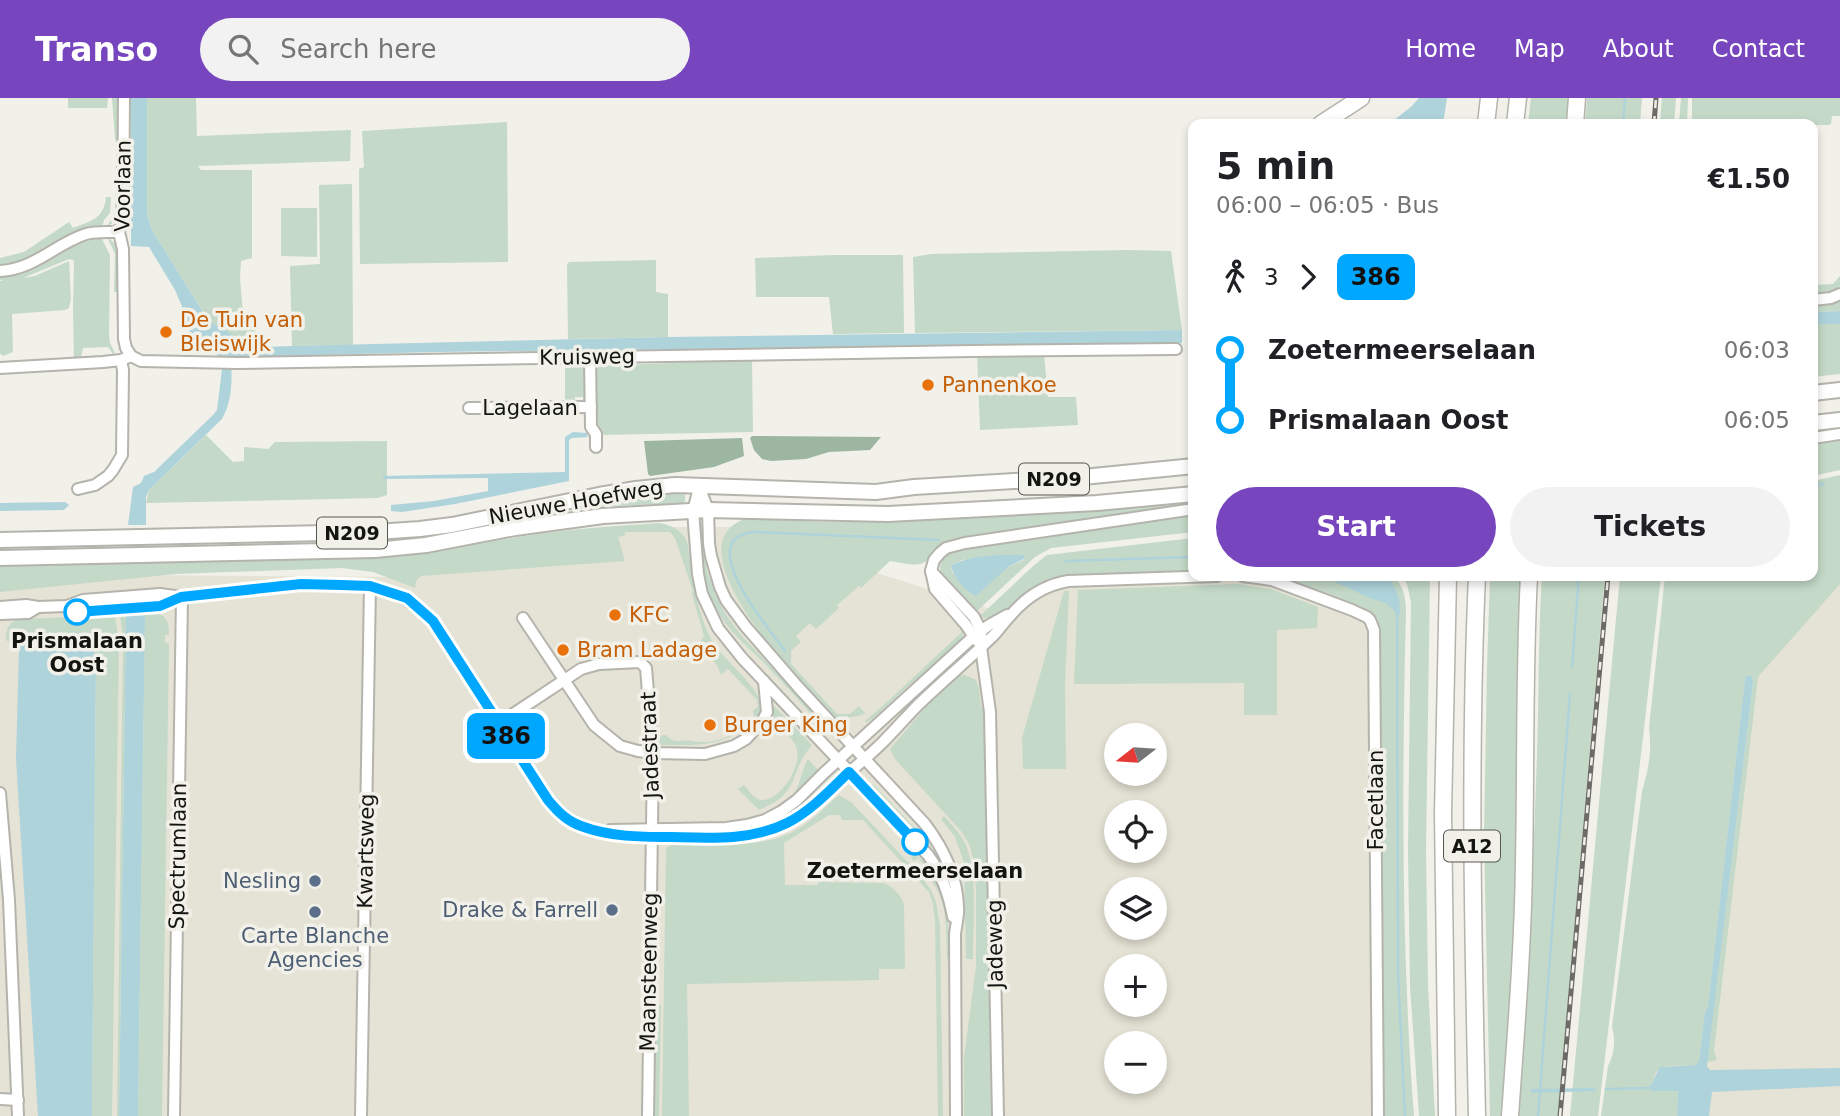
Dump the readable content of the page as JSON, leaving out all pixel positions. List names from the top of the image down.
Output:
{
  "streets": {
    "highway": ["A12"],
    "main road": ["N209", "Nieuwe Hoefweg"],
    "street": [
      "Voorlaan",
      "Kruisweg",
      "Lagelaan",
      "Jadestraat",
      "Facetlaan",
      "Kwartsweg",
      "Spectrumlaan",
      "Jadeweg",
      "Maansteenweg"
    ]
  },
  "crossings": [
    ["Voorlaan", "Kruisweg"],
    ["Kruisweg", "Lagelaan"],
    ["Jadestraat", "Maansteenweg"]
  ],
  "places": [
    "De Tuin van Bleiswijk",
    "Pannenkoe",
    "Prismalaan Oost",
    "KFC",
    "Bram Ladage",
    "Burger King",
    "Zoetermeerselaan",
    "Nesling",
    "Drake & Farrell",
    "Carte Blanche Agencies"
  ],
  "lines": ["bus line 386"],
  "north": "left",
  "page": {
    "header": "Transo",
    "search": "Search here",
    "nav": [
      "Home",
      "Map",
      "About",
      "Contact"
    ],
    "on_map": "386",
    "heading": ["5 min", "06:00 – 06:05 · Bus", "€1.50"],
    "legs": ["3", "386"],
    "list": [
      {
        "name": "Zoetermeerselaan",
        "value": "06:03"
      },
      {
        "name": "Prismalaan Oost",
        "value": "06:05"
      }
    ],
    "buttons": ["Start", "Tickets"],
    "map_buttons": ["+", "−"]
  }
}
